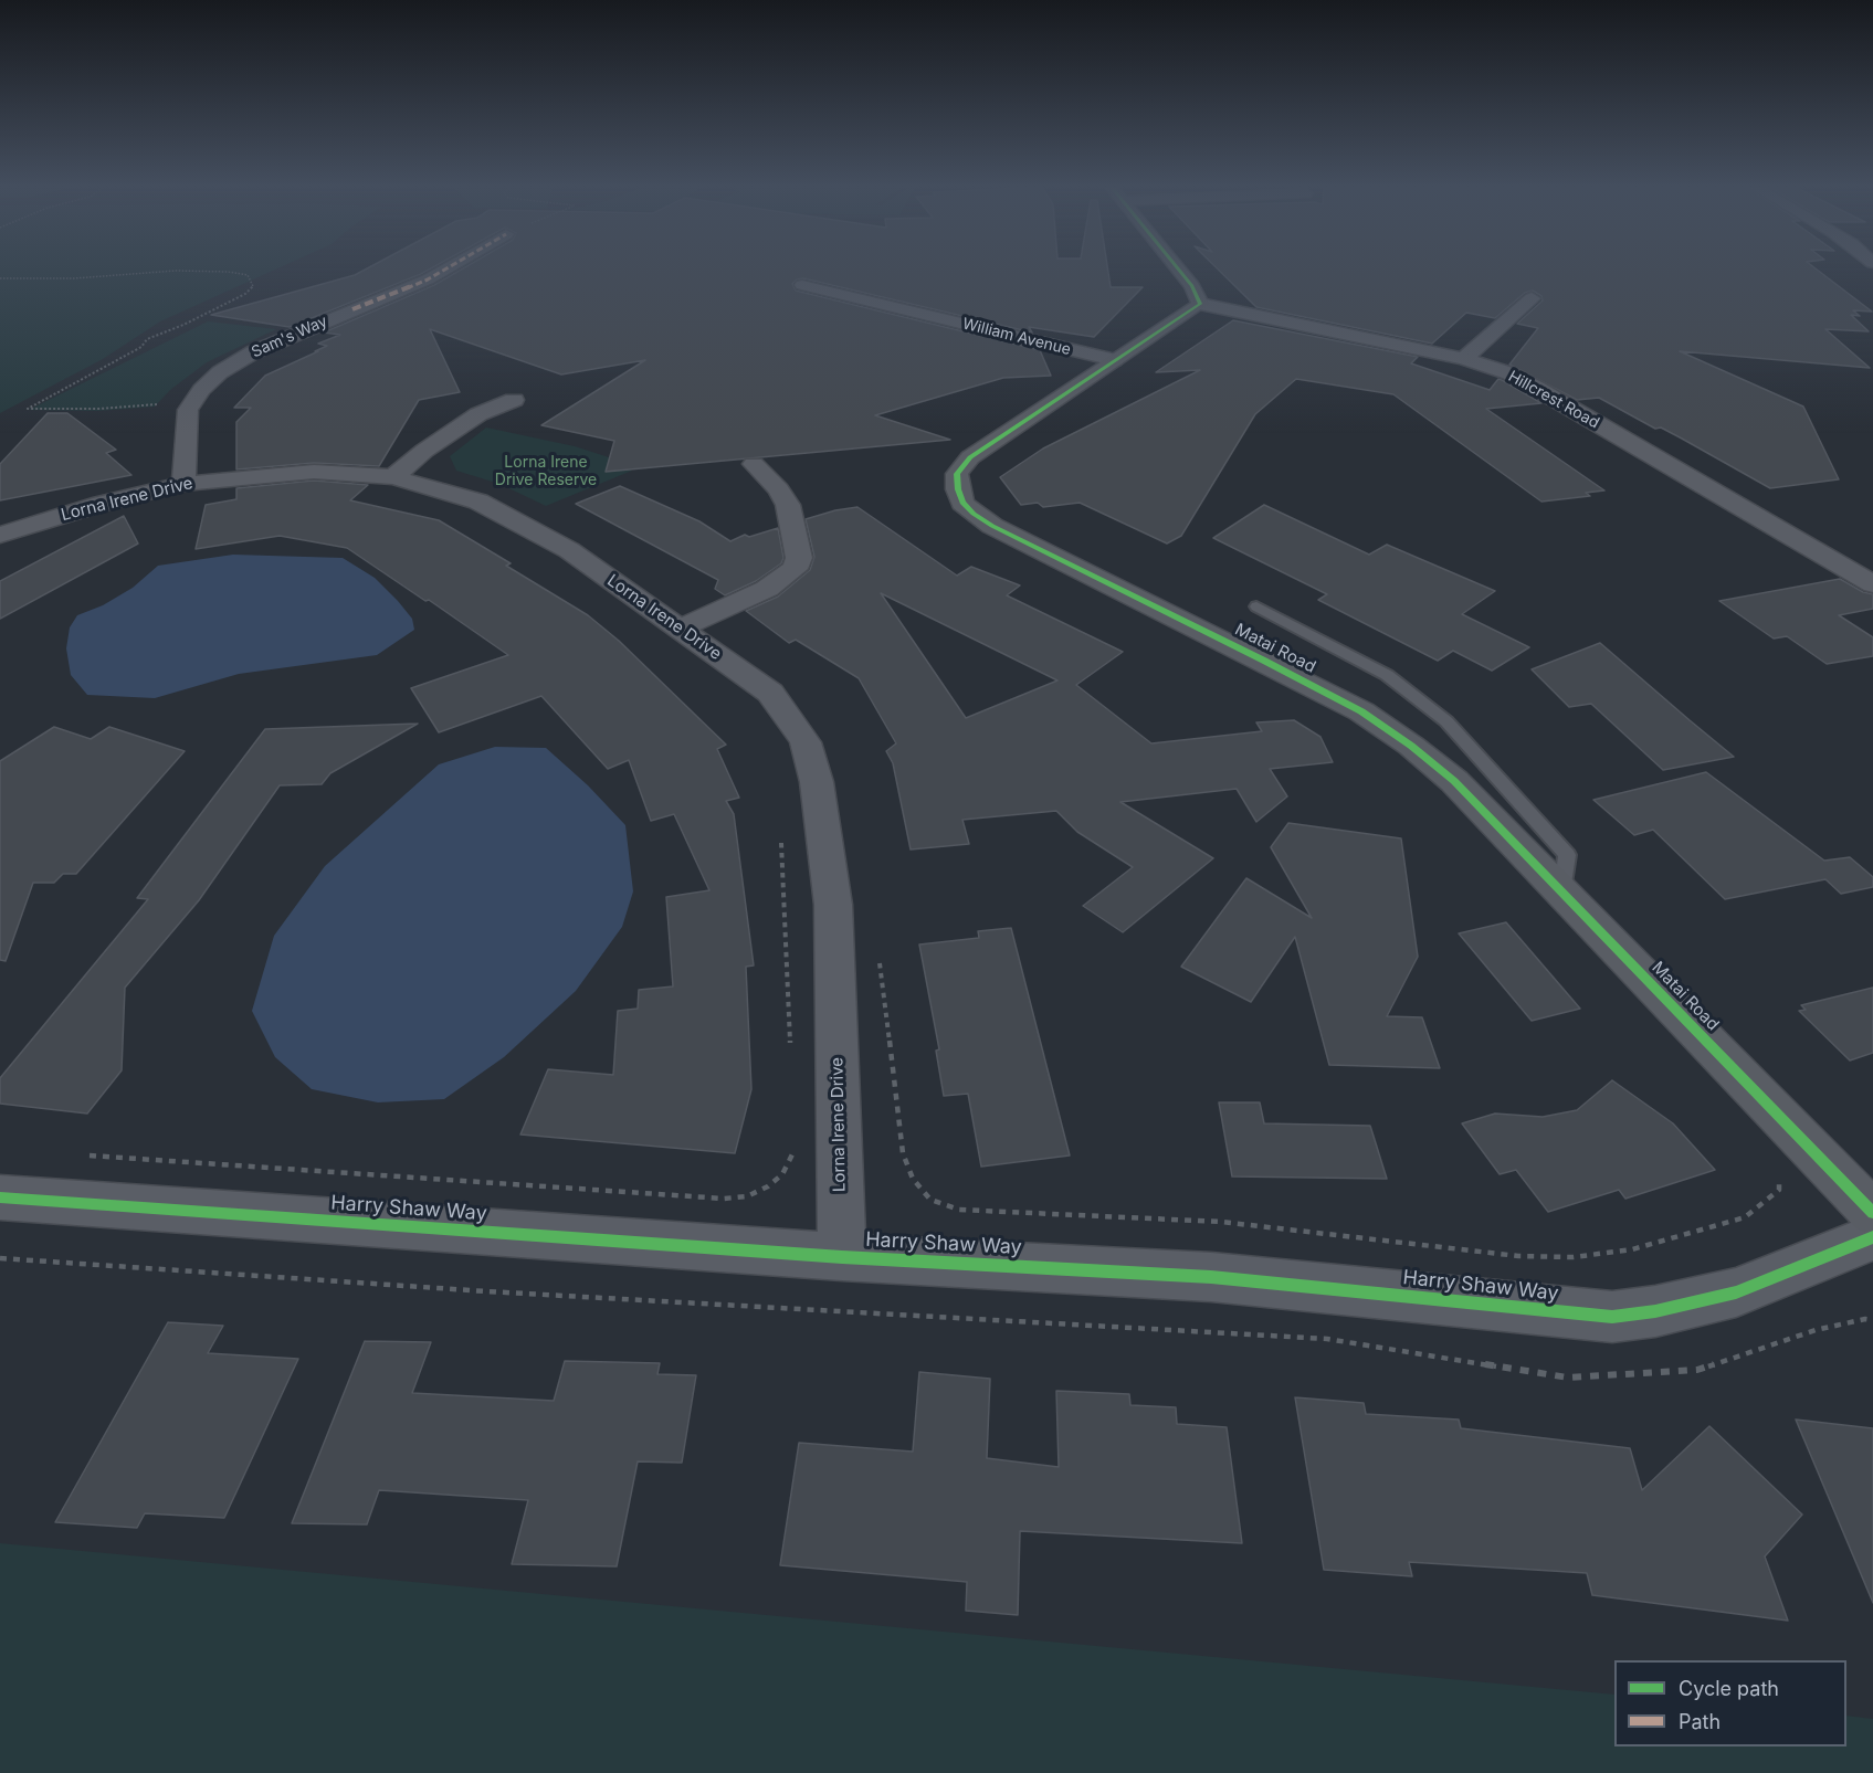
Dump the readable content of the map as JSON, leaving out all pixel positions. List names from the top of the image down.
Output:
{
  "streets": {
    "street": [
      "Sam's Way",
      "William Avenue",
      "Hillcrest Road",
      "Lorna Irene Drive",
      "Matai Road",
      "Harry Shaw Way"
    ]
  },
  "crossings": [
    ["William Avenue", "Matai Road"],
    ["Hillcrest Road", "Matai Road"],
    ["Lorna Irene Drive", "Harry Shaw Way"]
  ],
  "parks": ["Lorna Irene Drive Reserve"],
  "legend": ["Cycle path", "Path"]
}
